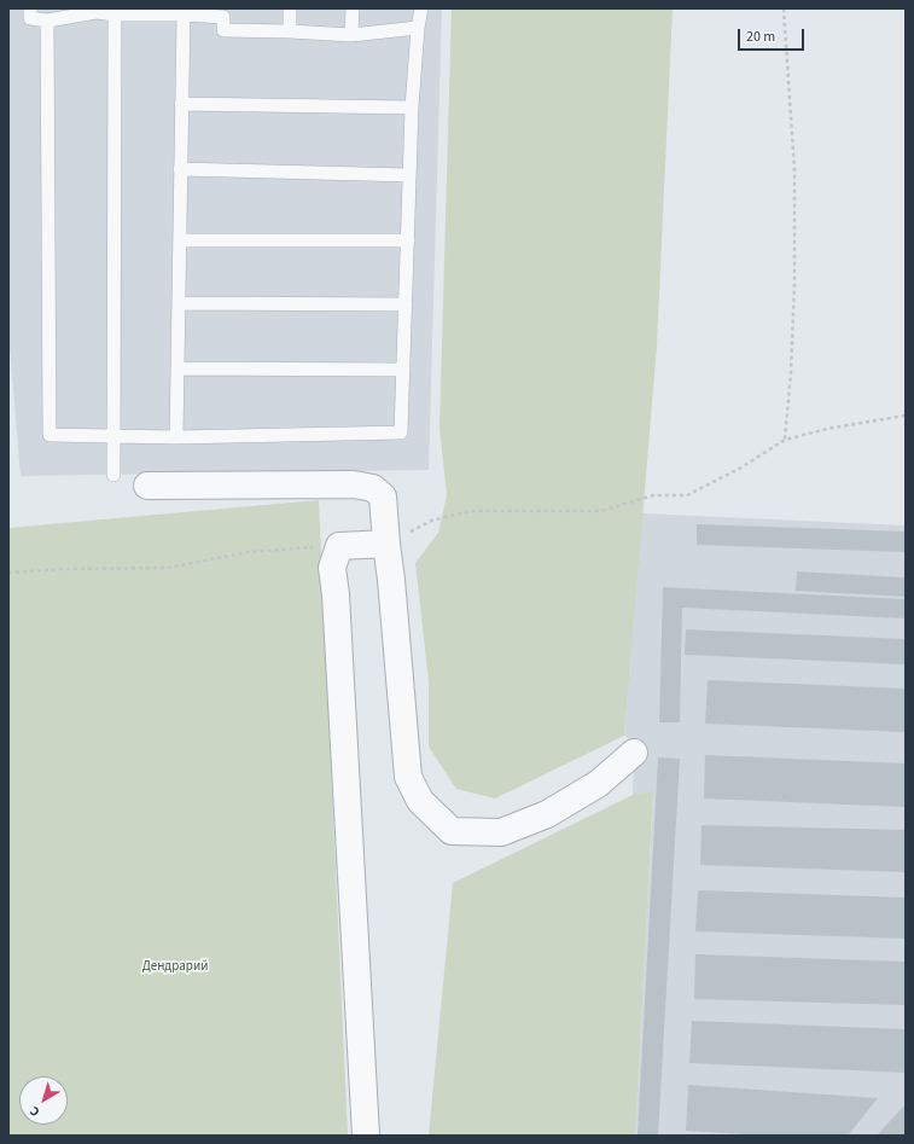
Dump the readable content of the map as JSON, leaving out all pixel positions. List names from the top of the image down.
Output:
{
  "parks": ["Дендрарий"],
  "scale_bar": "20 m",
  "north": "bottom left"
}
